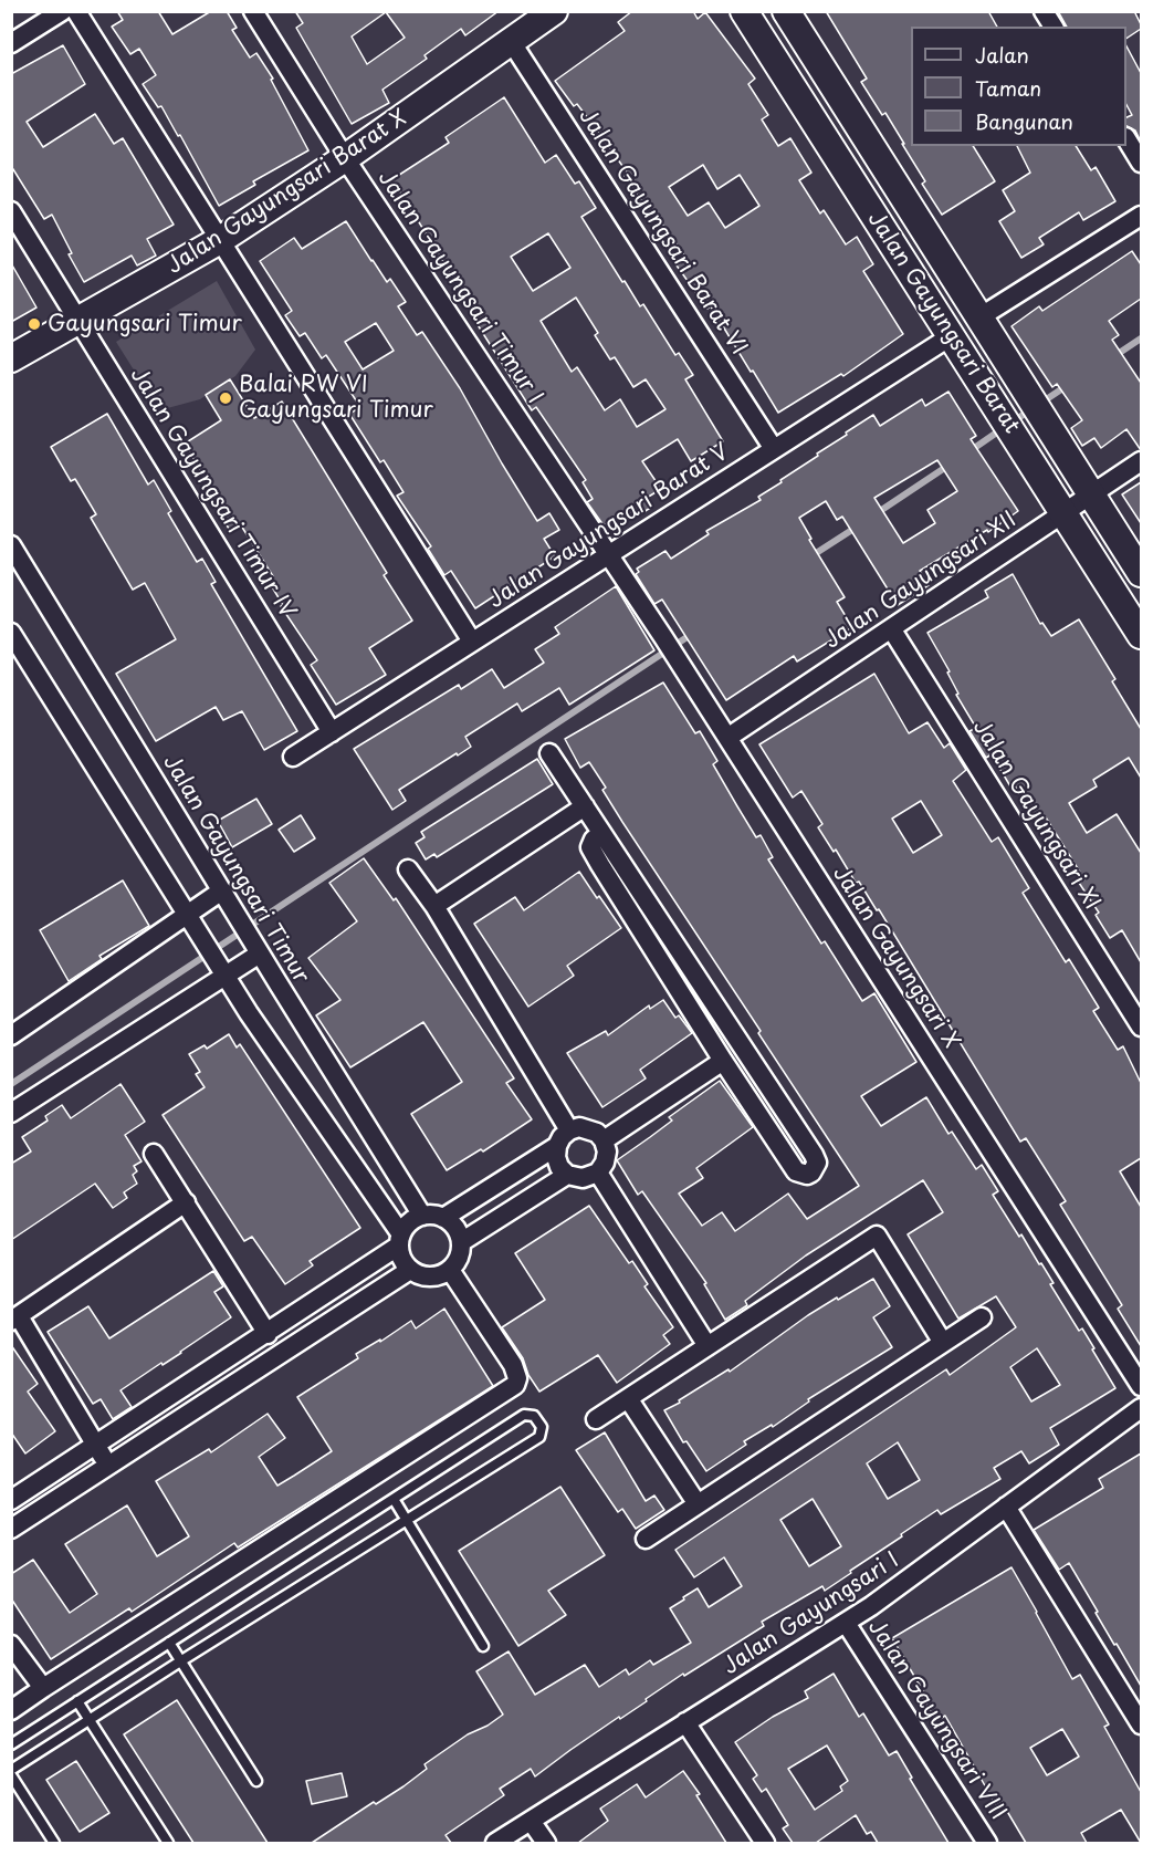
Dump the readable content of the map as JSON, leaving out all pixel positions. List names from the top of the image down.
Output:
{
  "streets": {
    "street": [
      "Jalan Gayungsari Barat X",
      "Jalan Gayungsari Barat VI",
      "Jalan Gayungsari Timur I",
      "Jalan Gayungsari Barat",
      "Jalan Gayungsari Timur IV",
      "Jalan Gayungsari Barat V",
      "Jalan Gayungsari XII",
      "Jalan Gayungsari XI",
      "Jalan Gayungsari Timur",
      "Jalan Gayungsari X",
      "Jalan Gayungsari I",
      "Jalan Gayungsari VIII"
    ]
  },
  "crossings": [
    ["Jalan Gayungsari Barat X", "Jalan Gayungsari Barat VI"],
    ["Jalan Gayungsari Barat X", "Jalan Gayungsari Timur I"],
    ["Jalan Gayungsari Barat X", "Jalan Gayungsari Timur IV"],
    ["Jalan Gayungsari Barat VI", "Jalan Gayungsari Barat V"],
    ["Jalan Gayungsari Timur I", "Jalan Gayungsari Barat V"],
    ["Jalan Gayungsari Timur I", "Jalan Gayungsari X"],
    ["Jalan Gayungsari Barat", "Jalan Gayungsari Barat V"],
    ["Jalan Gayungsari Barat", "Jalan Gayungsari XII"],
    ["Jalan Gayungsari Timur IV", "Jalan Gayungsari Barat V"],
    ["Jalan Gayungsari Barat V", "Jalan Gayungsari X"],
    ["Jalan Gayungsari XII", "Jalan Gayungsari XI"],
    ["Jalan Gayungsari XII", "Jalan Gayungsari X"],
    ["Jalan Gayungsari I", "Jalan Gayungsari VIII"]
  ],
  "places": ["Gayungsari Timur", "Balai RW VI Gayungsari Timur"],
  "legend": ["Jalan", "Taman", "Bangunan"]
}
